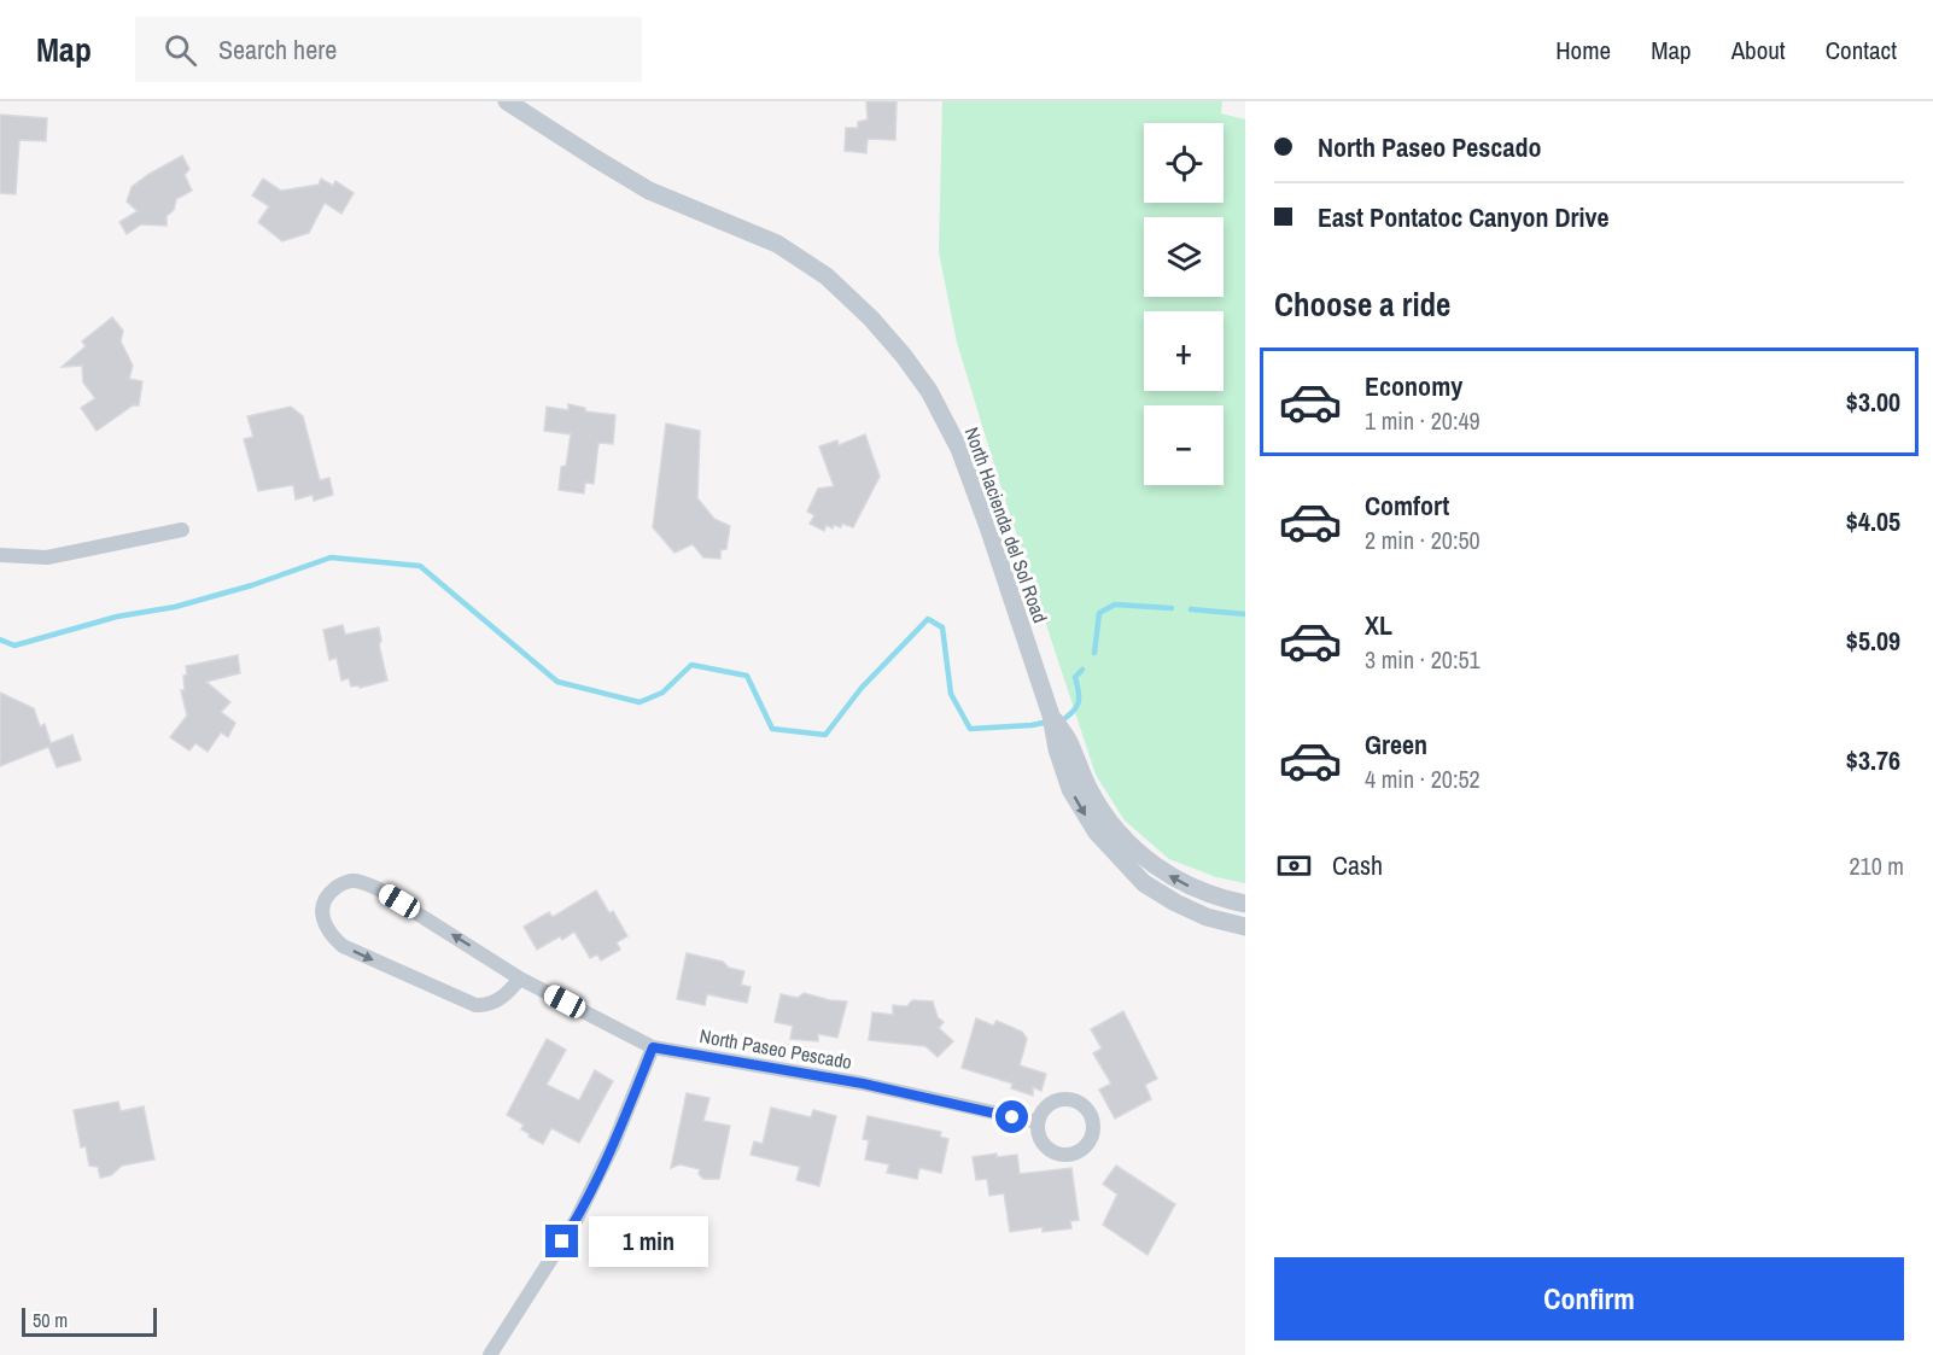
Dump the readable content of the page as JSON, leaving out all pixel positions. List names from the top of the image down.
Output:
{
  "streets": {
    "street": ["North Hacienda del Sol Road", "North Paseo Pescado"]
  },
  "scale_bar": "50 m",
  "page": {
    "header": "Map",
    "search": "Search here",
    "nav": [
      "Home",
      "Map",
      "About",
      "Contact"
    ],
    "banner": ["North Paseo Pescado", "East Pontatoc Canyon Drive"],
    "map_buttons": ["+", "−"],
    "heading": "Choose a ride",
    "list": [
      {
        "name": "Economy",
        "note": "1 min · 20:49",
        "value": "$3.00"
      },
      {
        "name": "Comfort",
        "note": "2 min · 20:50",
        "value": "$4.05"
      },
      {
        "name": "XL",
        "note": "3 min · 20:51",
        "value": "$5.09"
      },
      {
        "name": "Green",
        "note": "4 min · 20:52",
        "value": "$3.76"
      }
    ],
    "pay": ["Cash", "210 m"],
    "bubble": "1 min",
    "buttons": "Confirm",
    "scale": "50 m"
  }
}
